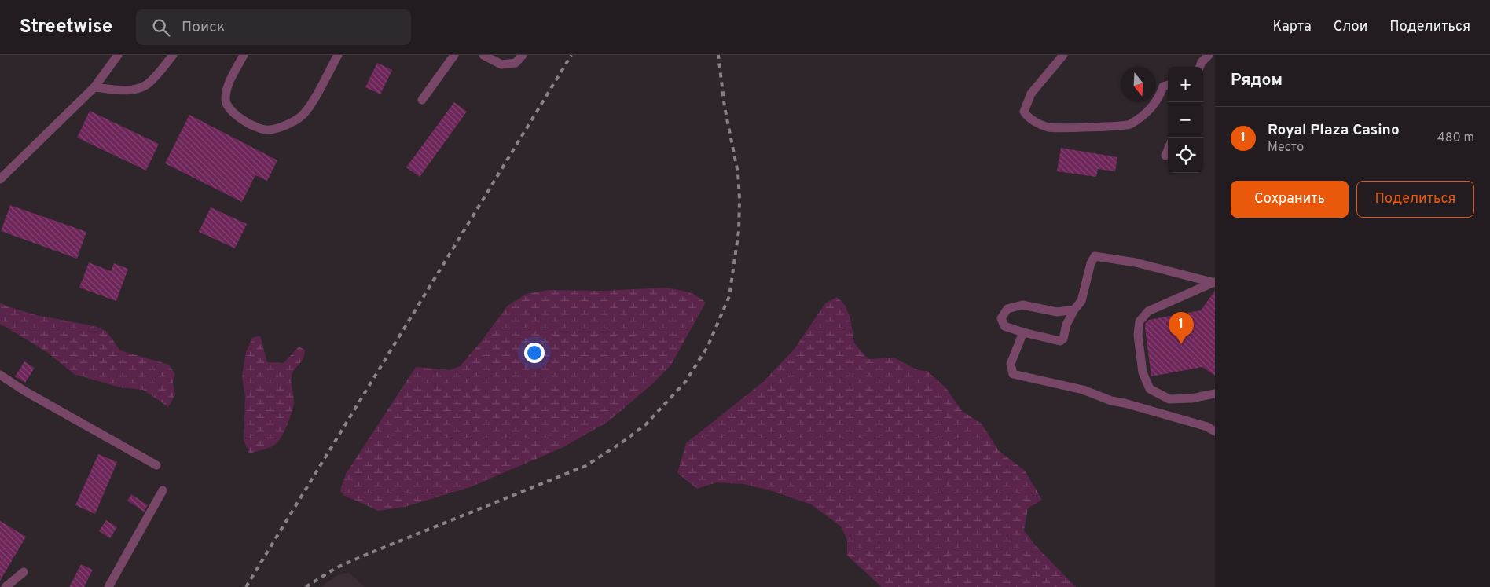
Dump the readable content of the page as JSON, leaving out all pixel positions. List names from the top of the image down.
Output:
{
  "north": "bottom",
  "page": {
    "header": "Streetwise",
    "search": "Поиск",
    "nav": ["Карта", "Слои", "Поделиться"],
    "heading": "Рядом",
    "map_buttons": ["+", "−"],
    "list": [
      {
        "mark": "1",
        "name": "Royal Plaza Casino",
        "note": "Место",
        "value": "480 m"
      }
    ],
    "buttons": ["Сохранить", "Поделиться"],
    "pins": "1"
  }
}
